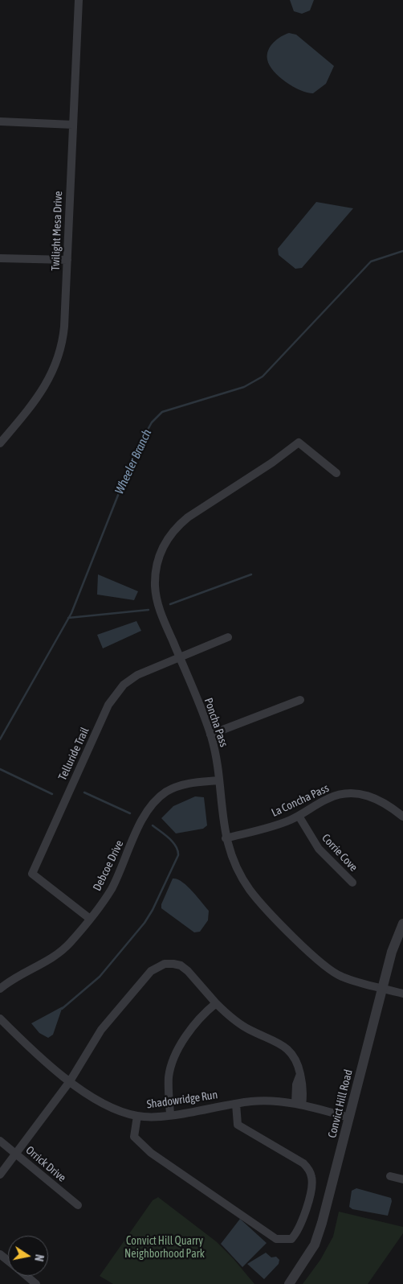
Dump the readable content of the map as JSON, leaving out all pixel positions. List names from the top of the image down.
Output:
{
  "streets": {
    "street": [
      "Twilight Mesa Drive",
      "Poncha Pass",
      "Telluride Trail",
      "La Concha Pass",
      "Corrie Cove",
      "Debcoe Drive",
      "Shadowridge Run",
      "Convict Hill Road",
      "Orrick Drive"
    ]
  },
  "crossings": [
    ["Poncha Pass", "Telluride Trail"],
    ["Poncha Pass", "La Concha Pass"],
    ["Poncha Pass", "Debcoe Drive"],
    ["Poncha Pass", "Convict Hill Road"],
    ["Telluride Trail", "Debcoe Drive"],
    ["La Concha Pass", "Corrie Cove"],
    ["Shadowridge Run", "Convict Hill Road"]
  ],
  "water": ["Wheeler Branch"],
  "parks": ["Convict Hill Quarry Neighborhood Park"],
  "north": "right"
}
